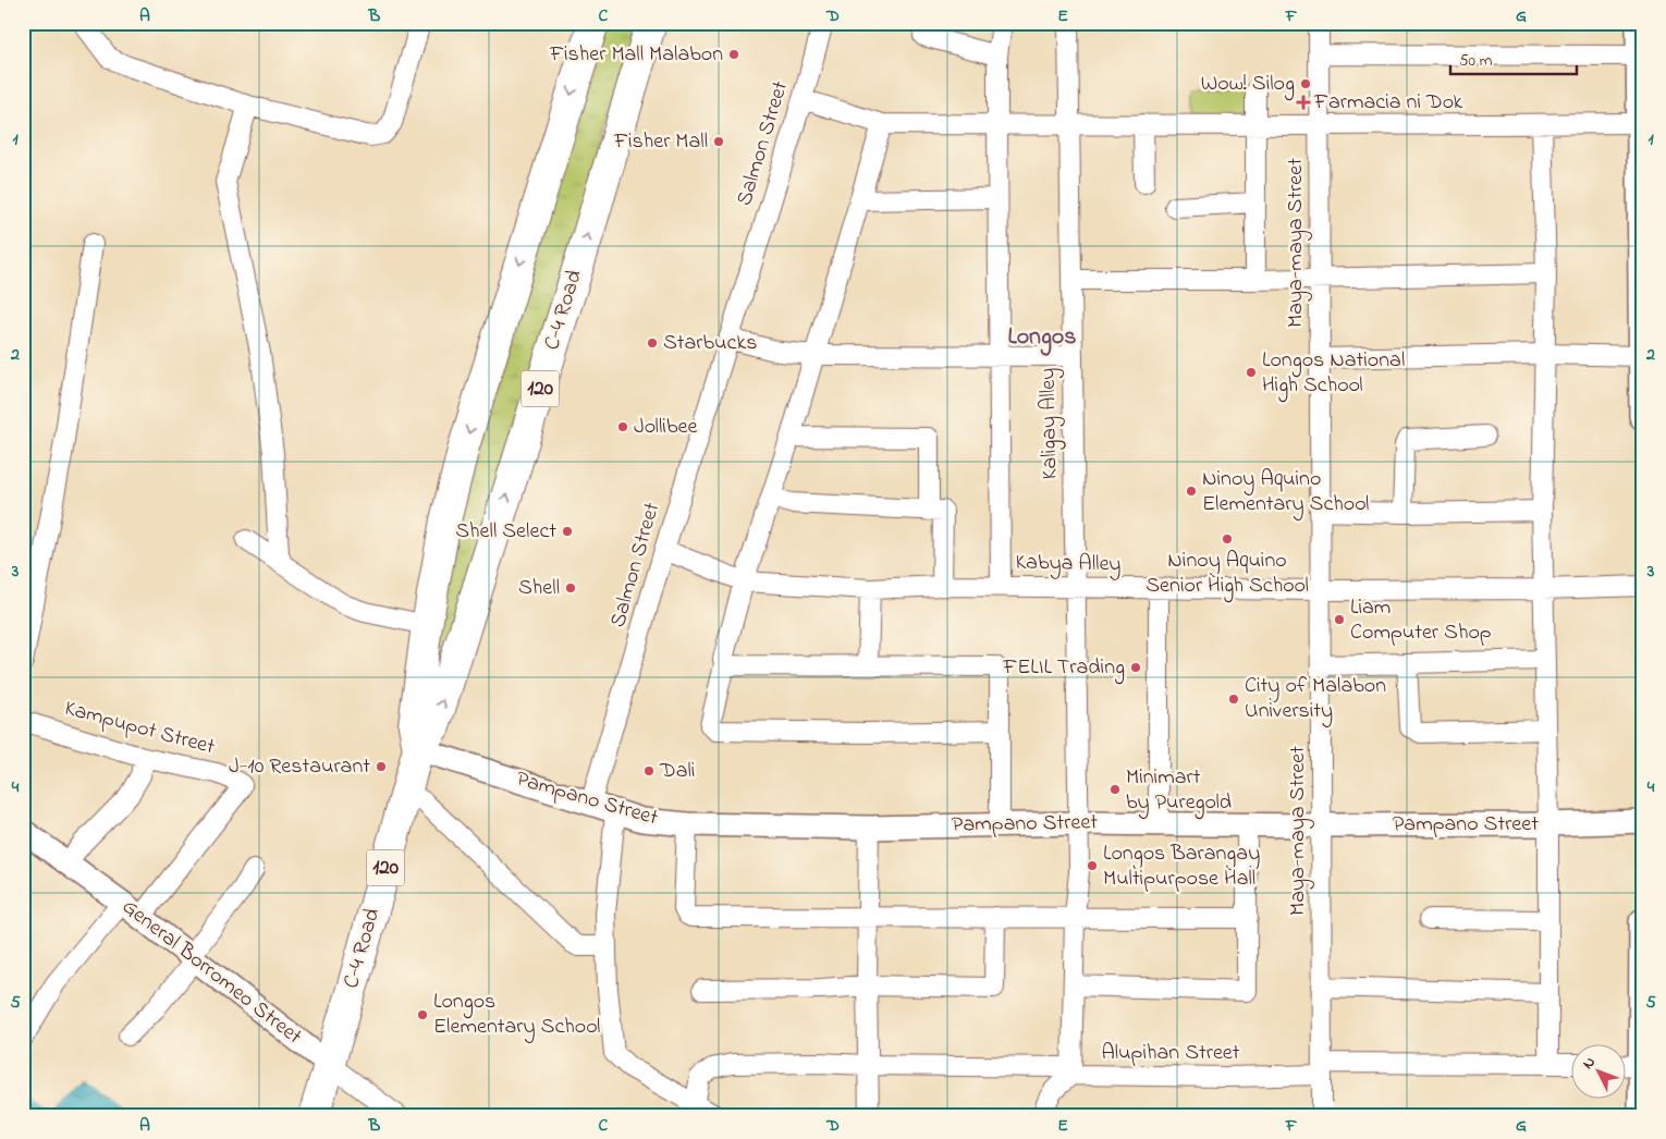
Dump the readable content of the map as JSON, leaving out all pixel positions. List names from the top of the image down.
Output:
{
  "streets": {
    "highway": ["C-4 Road", "120"],
    "street": [
      "Salmon Street",
      "Maya-maya Street",
      "Kaligay Alley",
      "Kabya Alley",
      "Kampupot Street",
      "Pampano Street",
      "General Borromeo Street",
      "Alupihan Street"
    ]
  },
  "crossings": [
    ["Salmon Street", "Kabya Alley"],
    ["Salmon Street", "Pampano Street"],
    ["Maya-maya Street", "Kabya Alley"],
    ["Maya-maya Street", "Pampano Street"],
    ["Maya-maya Street", "Alupihan Street"],
    ["C-4 Road", "Pampano Street"],
    ["C-4 Road", "General Borromeo Street"],
    ["Kaligay Alley", "Kabya Alley"],
    ["Kaligay Alley", "Pampano Street"],
    ["Kaligay Alley", "Alupihan Street"],
    ["Kampupot Street", "General Borromeo Street"]
  ],
  "districts": ["Longos"],
  "places": {
    "other": [
      "Fisher Mall Malabon",
      "Wow! Silog",
      "Fisher Mall",
      "Starbucks",
      "Longos National High School",
      "Jollibee",
      "Ninoy Aquino Elementary School",
      "Shell Select",
      "Ninoy Aquino Senior High School",
      "Shell",
      "Liam Computer Shop",
      "FELIL Trading",
      "City of Malabon University",
      "J-10 Restaurant",
      "Dali",
      "Minimart by Puregold",
      "Longos Barangay Multipurpose Hall",
      "Longos Elementary School"
    ],
    "health": ["Farmacia ni Dok"]
  },
  "scale_bar": "50 m",
  "north": "top left",
  "grid": {
    "columns": [
      "A",
      "B",
      "C",
      "D",
      "E",
      "F",
      "G"
    ],
    "rows": [
      "1",
      "2",
      "3",
      "4",
      "5"
    ]
  }
}
